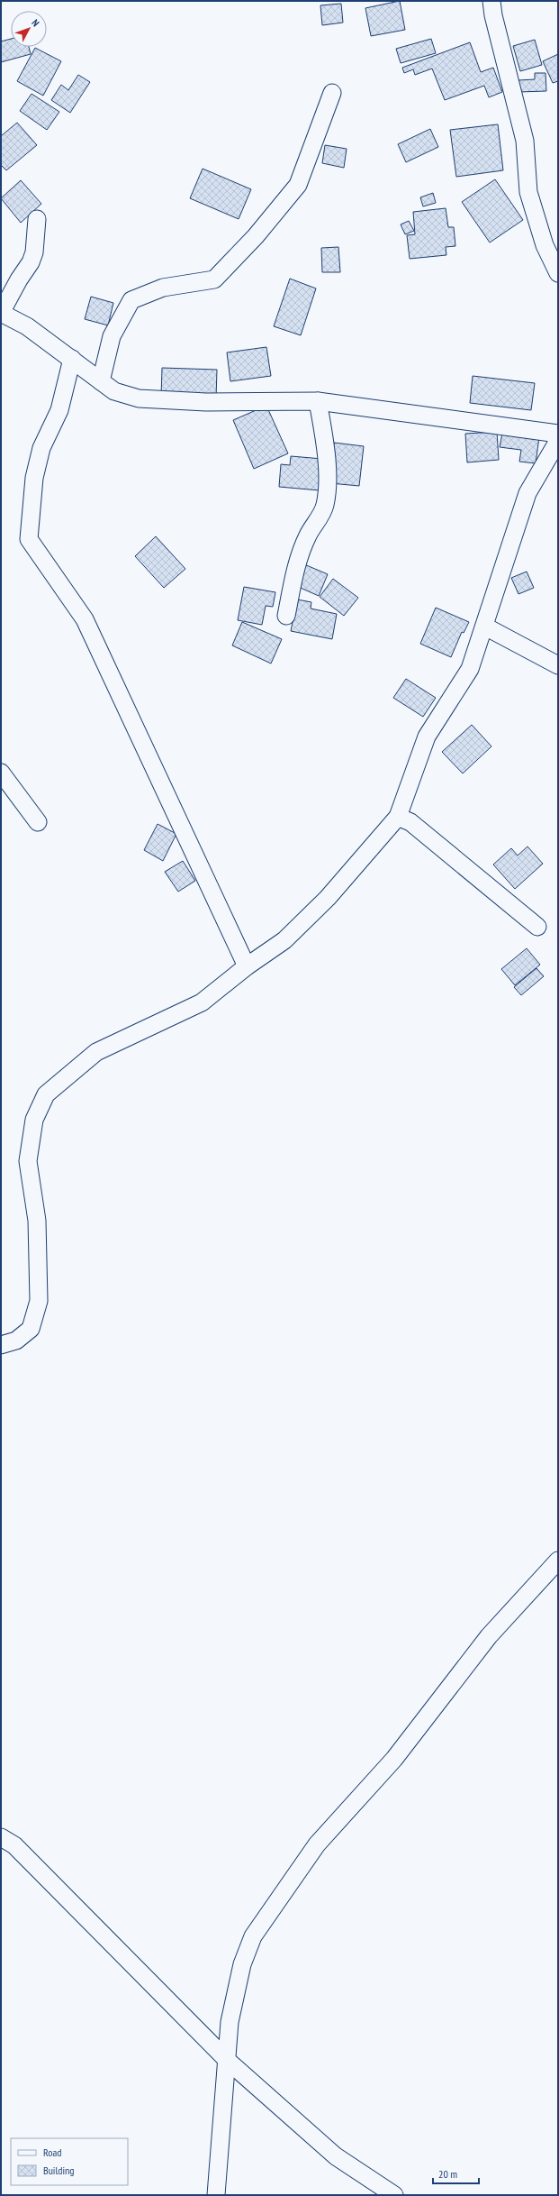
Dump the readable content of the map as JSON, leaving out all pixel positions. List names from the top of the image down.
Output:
{
  "legend": ["Road", "Building"],
  "scale_bar": "20 m",
  "north": "top right"
}
